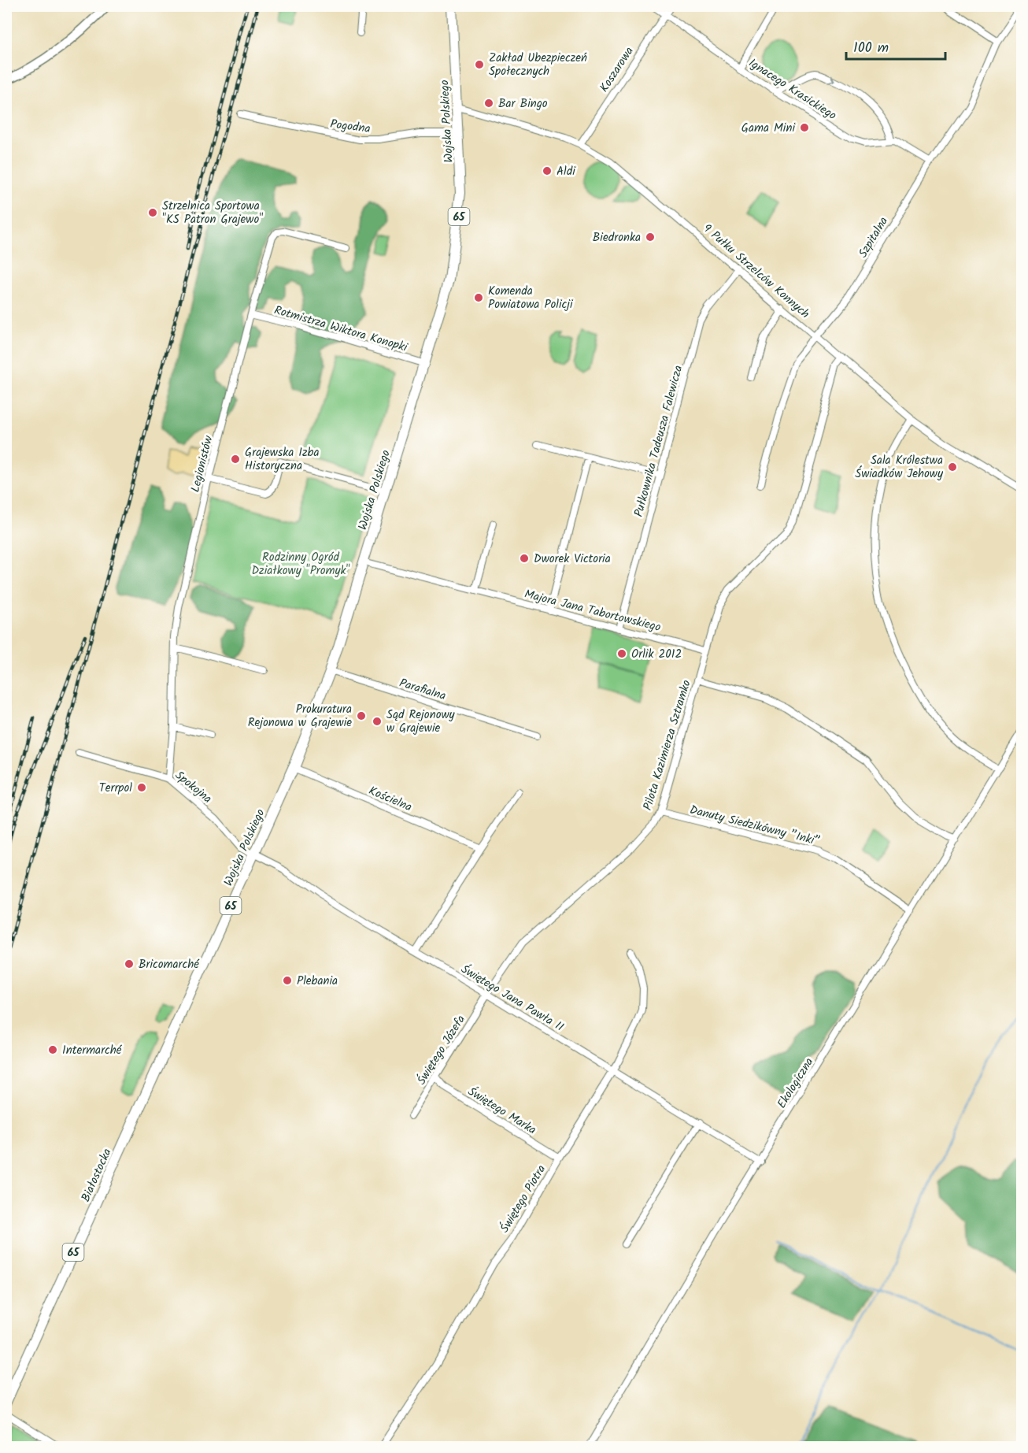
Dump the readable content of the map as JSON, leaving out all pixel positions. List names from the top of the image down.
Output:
{
  "streets": {
    "main road": ["Wojska Polskiego", "65", "Białostocka"],
    "street": [
      "Koszarowa",
      "Ignacego Krasickiego",
      "Pogodna",
      "Szpitalna",
      "9 Pułku Strzelców Konnych",
      "Rotmistrza Wiktora Konopki",
      "Pułkownika Tadeusza Falewicza",
      "Legionistów",
      "Majora Jana Tabortowskiego",
      "Parafialna",
      "Pilota Kazimierza Sztramko",
      "Spokojna",
      "Kościelna",
      "Danuty Siedzikówny ”Inki”",
      "Świętego Jana Pawła II",
      "Świętego Józefa",
      "Ekologiczna",
      "Świętego Marka",
      "Świętego Piotra"
    ]
  },
  "crossings": [
    ["Koszarowa", "Ignacego Krasickiego"],
    ["Koszarowa", "9 Pułku Strzelców Konnych"],
    ["Wojska Polskiego", "Pogodna"],
    ["Wojska Polskiego", "9 Pułku Strzelców Konnych"],
    ["Wojska Polskiego", "Rotmistrza Wiktora Konopki"],
    ["Wojska Polskiego", "Majora Jana Tabortowskiego"],
    ["Wojska Polskiego", "Parafialna"],
    ["Wojska Polskiego", "Spokojna"],
    ["Wojska Polskiego", "Kościelna"],
    ["Wojska Polskiego", "Świętego Jana Pawła II"],
    ["Wojska Polskiego", "Białostocka"],
    ["Szpitalna", "9 Pułku Strzelców Konnych"],
    ["9 Pułku Strzelców Konnych", "Pułkownika Tadeusza Falewicza"],
    ["9 Pułku Strzelców Konnych", "Pilota Kazimierza Sztramko"],
    ["Rotmistrza Wiktora Konopki", "Legionistów"],
    ["Pułkownika Tadeusza Falewicza", "Majora Jana Tabortowskiego"],
    ["Legionistów", "Spokojna"],
    ["Majora Jana Tabortowskiego", "Pilota Kazimierza Sztramko"],
    ["Pilota Kazimierza Sztramko", "Danuty Siedzikówny ”Inki”"],
    ["Pilota Kazimierza Sztramko", "Świętego Jana Pawła II"],
    ["Pilota Kazimierza Sztramko", "Świętego Józefa"],
    ["Spokojna", "Świętego Jana Pawła II"],
    ["Danuty Siedzikówny ”Inki”", "Ekologiczna"],
    ["Świętego Jana Pawła II", "Świętego Józefa"],
    ["Świętego Jana Pawła II", "Ekologiczna"],
    ["Świętego Jana Pawła II", "Świętego Piotra"],
    ["Świętego Józefa", "Świętego Marka"],
    ["Świętego Marka", "Świętego Piotra"]
  ],
  "parks": ["Rodzinny Ogród Działkowy \"Promyk\""],
  "places": [
    "Zakład Ubezpieczeń Społecznych",
    "Bar Bingo",
    "Gama Mini",
    "Aldi",
    "Strzelnica Sportowa \"KS Patron Grajewo\"",
    "Biedronka",
    "Komenda Powiatowa Policji",
    "Grajewska Izba Historyczna",
    "Sala Królestwa Świadków Jehowy",
    "Dworek Victoria",
    "Orlik 2012",
    "Prokuratura Rejonowa w Grajewie",
    "Sąd Rejonowy w Grajewie",
    "Terrpol",
    "Bricomarché",
    "Plebania",
    "Intermarché"
  ],
  "scale_bar": "100 m"
}
